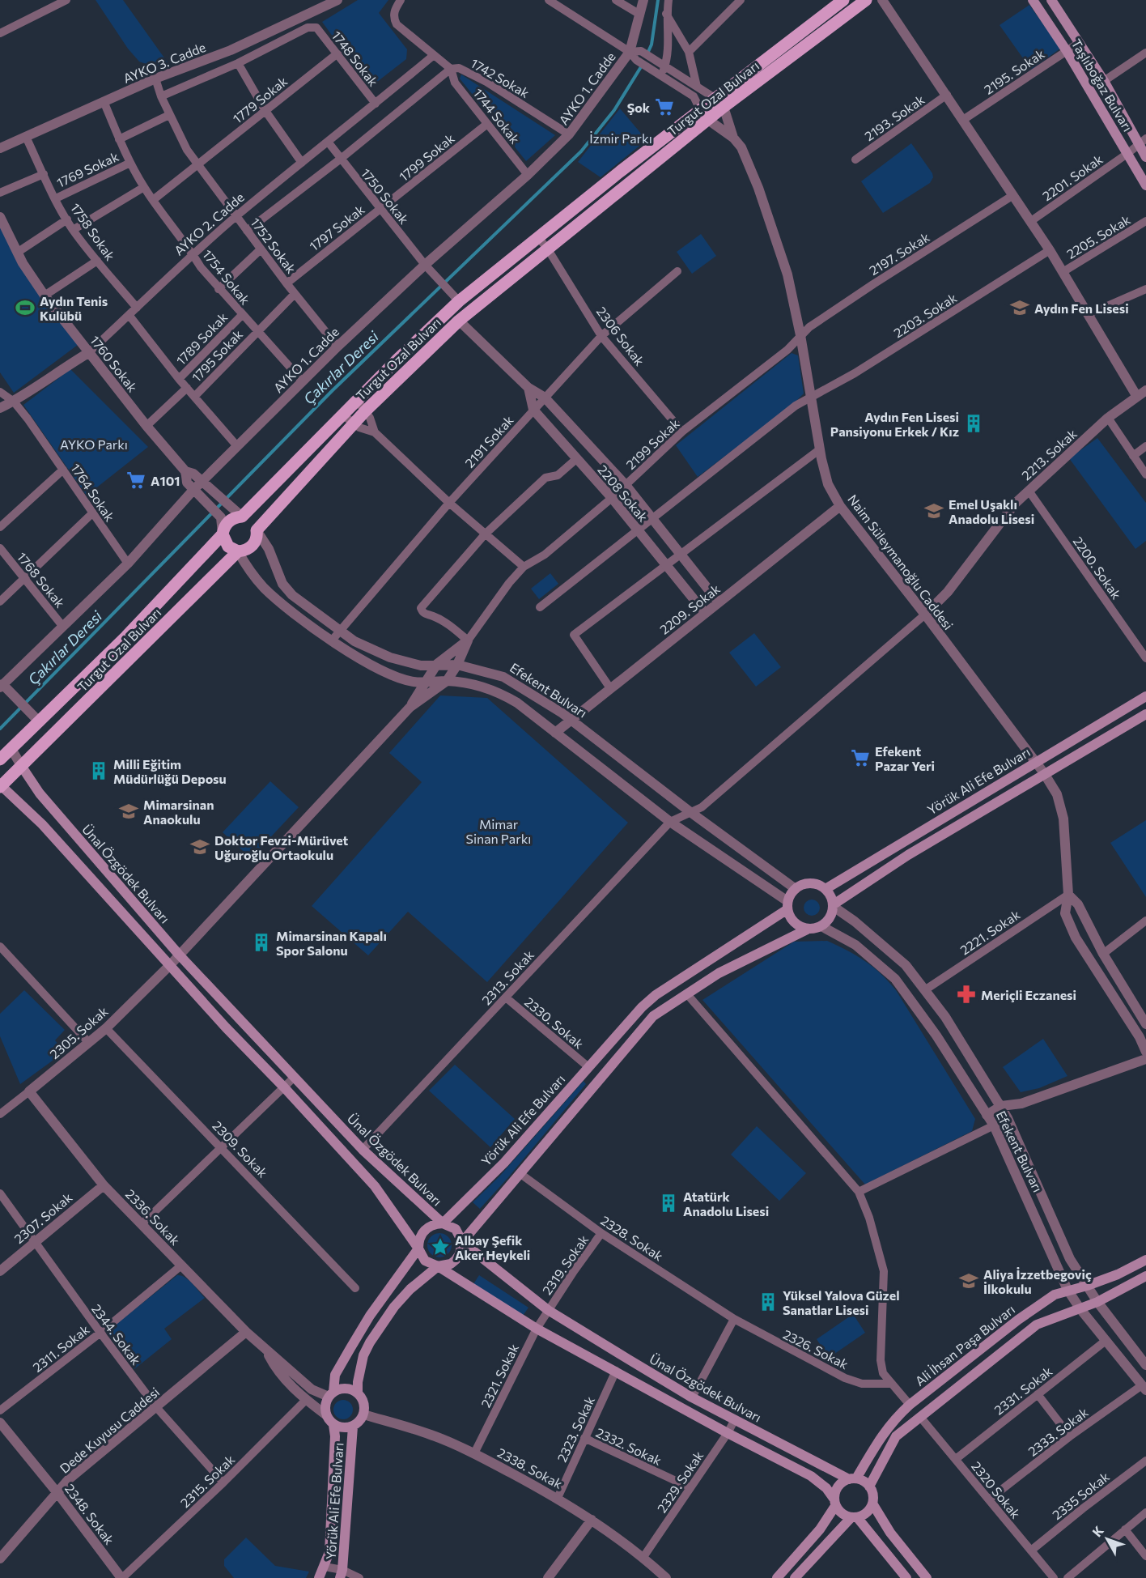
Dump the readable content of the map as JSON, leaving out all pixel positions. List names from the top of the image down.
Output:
{
  "streets": {
    "main road": [
      "Taşlıboğaz Bulvarı",
      "Turgut Ozal Bulvarı",
      "Efekent Bulvarı",
      "Yörük Ali Efe Bulvarı",
      "Ünal Özgödek Bulvarı",
      "Ali İhsan Paşa Bulvarı"
    ],
    "street": [
      "1748 Sokak",
      "AYKO 3. Cadde",
      "2195. Sokak",
      "1742 Sokak",
      "AYKO 1. Cadde",
      "1779 Sokak",
      "1744 Sokak",
      "2193. Sokak",
      "1799 Sokak",
      "1769 Sokak",
      "2201. Sokak",
      "1750 Sokak",
      "AYKO 2. Cadde",
      "1797 Sokak",
      "1758 Sokak",
      "2205. Sokak",
      "1752 Sokak",
      "2197. Sokak",
      "1754 Sokak",
      "2203. Sokak",
      "2306 Sokak",
      "1789 Sokak",
      "1795 Sokak",
      "1760 Sokak",
      "2191 Sokak",
      "2199 Sokak",
      "2213. Sokak",
      "1764 Sokak",
      "2208 Sokak",
      "Naim Süleymanoğlu Caddesi",
      "2200. Sokak",
      "1768 Sokak",
      "2209. Sokak",
      "2221. Sokak",
      "2313. Sokak",
      "2330. Sokak",
      "2305. Sokak",
      "2309. Sokak",
      "2336. Sokak",
      "2307. Sokak",
      "2328. Sokak",
      "2319. Sokak",
      "2344. Sokak",
      "2311. Sokak",
      "2326. Sokak",
      "2321. Sokak",
      "2331. Sokak",
      "2323. Sokak",
      "Dede Kuyusu Caddesi",
      "2333. Sokak",
      "2332. Sokak",
      "2338. Sokak",
      "2315. Sokak",
      "2329. Sokak",
      "2320 Sokak",
      "2335 Sokak",
      "2348. Sokak"
    ]
  },
  "crossings": [
    ["1748 Sokak", "1779 Sokak"],
    ["1748 Sokak", "AYKO 2. Cadde"],
    ["AYKO 3. Cadde", "1758 Sokak"],
    ["AYKO 3. Cadde", "1752 Sokak"],
    ["AYKO 3. Cadde", "1754 Sokak"],
    ["2195. Sokak", "Taşlıboğaz Bulvarı"],
    ["1742 Sokak", "AYKO 1. Cadde"],
    ["1742 Sokak", "1744 Sokak"],
    ["1742 Sokak", "AYKO 2. Cadde"],
    ["Taşlıboğaz Bulvarı", "2201. Sokak"],
    ["AYKO 1. Cadde", "1744 Sokak"],
    ["AYKO 1. Cadde", "1750 Sokak"],
    ["AYKO 1. Cadde", "1752 Sokak"],
    ["AYKO 1. Cadde", "1754 Sokak"],
    ["AYKO 1. Cadde", "1764 Sokak"],
    ["AYKO 1. Cadde", "1768 Sokak"],
    ["Turgut Ozal Bulvarı", "1750 Sokak"],
    ["Turgut Ozal Bulvarı", "2306 Sokak"],
    ["Turgut Ozal Bulvarı", "2208 Sokak"],
    ["Turgut Ozal Bulvarı", "Efekent Bulvarı"],
    ["Turgut Ozal Bulvarı", "Ünal Özgödek Bulvarı"],
    ["1779 Sokak", "1752 Sokak"],
    ["1779 Sokak", "1754 Sokak"],
    ["1744 Sokak", "1799 Sokak"],
    ["1799 Sokak", "1750 Sokak"],
    ["1799 Sokak", "1797 Sokak"],
    ["1769 Sokak", "1758 Sokak"],
    ["1769 Sokak", "1754 Sokak"],
    ["1750 Sokak", "AYKO 2. Cadde"],
    ["1750 Sokak", "1797 Sokak"],
    ["AYKO 2. Cadde", "1758 Sokak"],
    ["AYKO 2. Cadde", "1752 Sokak"],
    ["AYKO 2. Cadde", "1754 Sokak"],
    ["AYKO 2. Cadde", "1760 Sokak"],
    ["AYKO 2. Cadde", "1764 Sokak"],
    ["1797 Sokak", "1752 Sokak"],
    ["1752 Sokak", "1795 Sokak"],
    ["2197. Sokak", "2199 Sokak"],
    ["2197. Sokak", "Naim Süleymanoğlu Caddesi"],
    ["1754 Sokak", "1789 Sokak"],
    ["1754 Sokak", "1795 Sokak"],
    ["2203. Sokak", "2208 Sokak"],
    ["2203. Sokak", "Naim Süleymanoğlu Caddesi"],
    ["2306 Sokak", "2191 Sokak"],
    ["2306 Sokak", "2199 Sokak"],
    ["2191 Sokak", "2208 Sokak"],
    ["2191 Sokak", "Efekent Bulvarı"],
    ["2199 Sokak", "2208 Sokak"],
    ["2199 Sokak", "Naim Süleymanoğlu Caddesi"],
    ["2213. Sokak", "Naim Süleymanoğlu Caddesi"],
    ["2213. Sokak", "2200. Sokak"],
    ["2208 Sokak", "2209. Sokak"],
    ["Naim Süleymanoğlu Caddesi", "2209. Sokak"],
    ["Naim Süleymanoğlu Caddesi", "Yörük Ali Efe Bulvarı"],
    ["Naim Süleymanoğlu Caddesi", "2221. Sokak"],
    ["2209. Sokak", "Efekent Bulvarı"],
    ["Efekent Bulvarı", "Yörük Ali Efe Bulvarı"],
    ["Efekent Bulvarı", "2221. Sokak"],
    ["Efekent Bulvarı", "Ali İhsan Paşa Bulvarı"],
    ["Efekent Bulvarı", "2331. Sokak"],
    ["Efekent Bulvarı", "2333. Sokak"],
    ["Yörük Ali Efe Bulvarı", "Ünal Özgödek Bulvarı"],
    ["Yörük Ali Efe Bulvarı", "2330. Sokak"],
    ["Yörük Ali Efe Bulvarı", "2336. Sokak"],
    ["Yörük Ali Efe Bulvarı", "2338. Sokak"],
    ["Ünal Özgödek Bulvarı", "2313. Sokak"],
    ["Ünal Özgödek Bulvarı", "2305. Sokak"],
    ["Ünal Özgödek Bulvarı", "2319. Sokak"],
    ["Ünal Özgödek Bulvarı", "Ali İhsan Paşa Bulvarı"],
    ["Ünal Özgödek Bulvarı", "2321. Sokak"],
    ["Ünal Özgödek Bulvarı", "2323. Sokak"],
    ["Ünal Özgödek Bulvarı", "2329. Sokak"],
    ["2313. Sokak", "2330. Sokak"],
    ["2305. Sokak", "2309. Sokak"],
    ["2305. Sokak", "2336. Sokak"],
    ["2336. Sokak", "2307. Sokak"],
    ["2336. Sokak", "2311. Sokak"],
    ["2336. Sokak", "Dede Kuyusu Caddesi"],
    ["2336. Sokak", "2338. Sokak"],
    ["2336. Sokak", "2315. Sokak"],
    ["2307. Sokak", "2344. Sokak"],
    ["2328. Sokak", "2319. Sokak"],
    ["2328. Sokak", "2326. Sokak"],
    ["2319. Sokak", "2321. Sokak"],
    ["2344. Sokak", "2311. Sokak"],
    ["2344. Sokak", "Dede Kuyusu Caddesi"],
    ["2344. Sokak", "2315. Sokak"],
    ["2321. Sokak", "2338. Sokak"],
    ["2331. Sokak", "2320 Sokak"],
    ["2323. Sokak", "2332. Sokak"],
    ["2323. Sokak", "2338. Sokak"],
    ["Dede Kuyusu Caddesi", "2348. Sokak"],
    ["2333. Sokak", "2320 Sokak"],
    ["2332. Sokak", "2329. Sokak"],
    ["2338. Sokak", "2329. Sokak"],
    ["2315. Sokak", "2348. Sokak"],
    ["2320 Sokak", "2335 Sokak"]
  ],
  "water": ["Çakırlar Deresi"],
  "parks": ["İzmir Parkı", "AYKO Parkı", "Mimar Sinan Parkı"],
  "places": {
    "supermarket": ["Şok", "A101", "Efekent Pazar Yeri"],
    "sports": ["Aydın Tenis Kulübü"],
    "school or university": [
      "Aydın Fen Lisesi",
      "Emel Uşaklı Anadolu Lisesi",
      "Mimarsinan Anaokulu",
      "Doktor Fevzi-Mürüvet Uğuroğlu Ortaokulu",
      "Aliya İzzetbegoviç İlkokulu"
    ],
    "building": [
      "Aydın Fen Lisesi Pansiyonu Erkek / Kız",
      "Milli Eğitim Müdürlüğü Deposu",
      "Mimarsinan Kapalı Spor Salonu",
      "Atatürk Anadolu Lisesi",
      "Yüksel Yalova Güzel Sanatlar Lisesi"
    ],
    "pharmacy": ["Meriçli Eczanesi"],
    "place": ["Albay Şefik Aker Heykeli"]
  },
  "north": "top left"
}
